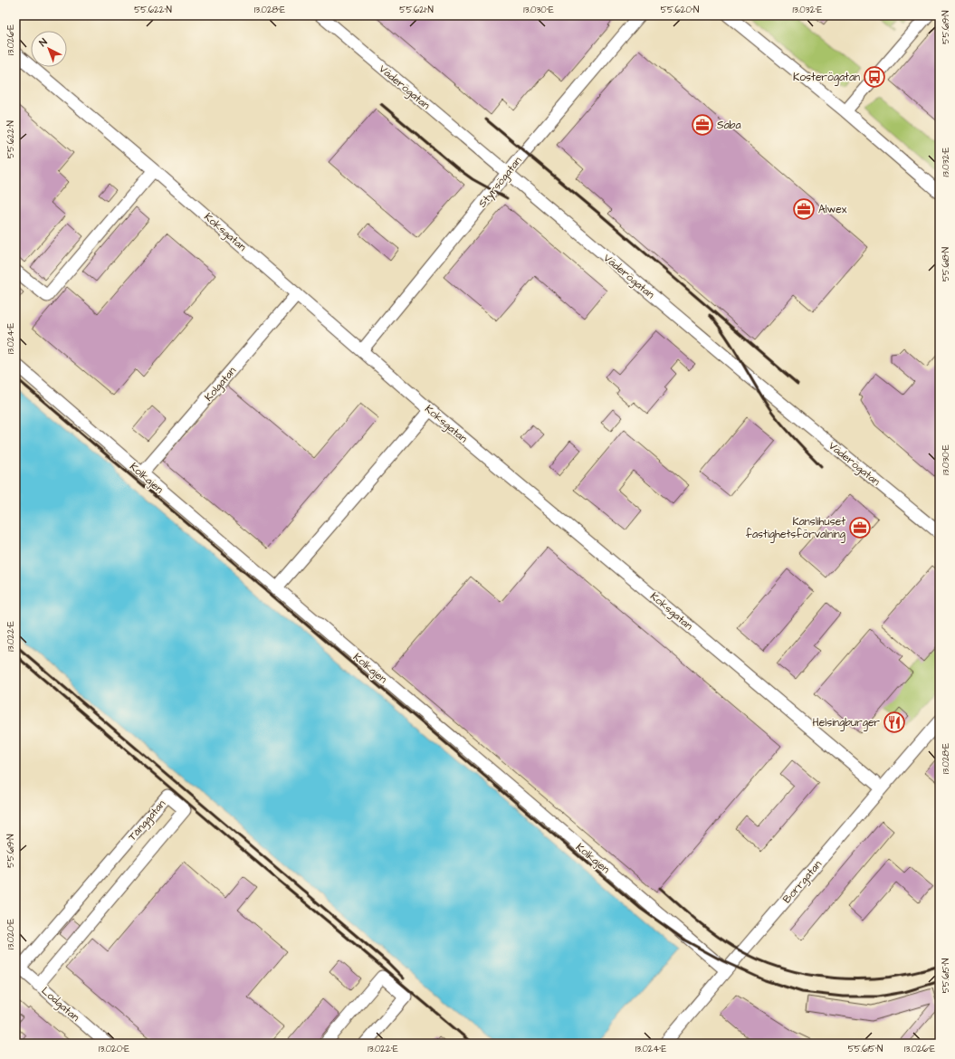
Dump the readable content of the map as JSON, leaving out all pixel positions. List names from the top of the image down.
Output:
{
  "streets": {
    "street": [
      "Väderögatan",
      "Styrsögatan",
      "Koksgatan",
      "Kolgatan",
      "Kolkajen",
      "Tånggatan",
      "Borrgatan",
      "Lodgatan"
    ]
  },
  "crossings": [
    ["Väderögatan", "Styrsögatan"],
    ["Styrsögatan", "Koksgatan"],
    ["Koksgatan", "Kolgatan"],
    ["Koksgatan", "Borrgatan"],
    ["Kolgatan", "Kolkajen"],
    ["Kolkajen", "Borrgatan"],
    ["Tånggatan", "Lodgatan"]
  ],
  "places": {
    "bus stop": ["Kosterögatan"],
    "office": ["Saba", "Alwex", "Kanslihuset fastighetsförvalning"],
    "restaurant": ["Helsingburger"]
  },
  "north": "top left",
  "coordinates": [
    "55.622°N",
    "13.028°E",
    "55.621°N",
    "13.030°E",
    "55.620°N",
    "13.032°E",
    "55.619°N",
    "13.026°E",
    "55.618°N",
    "13.024°E",
    "13.022°E",
    "13.020°E",
    "55.615°N"
  ]
}
